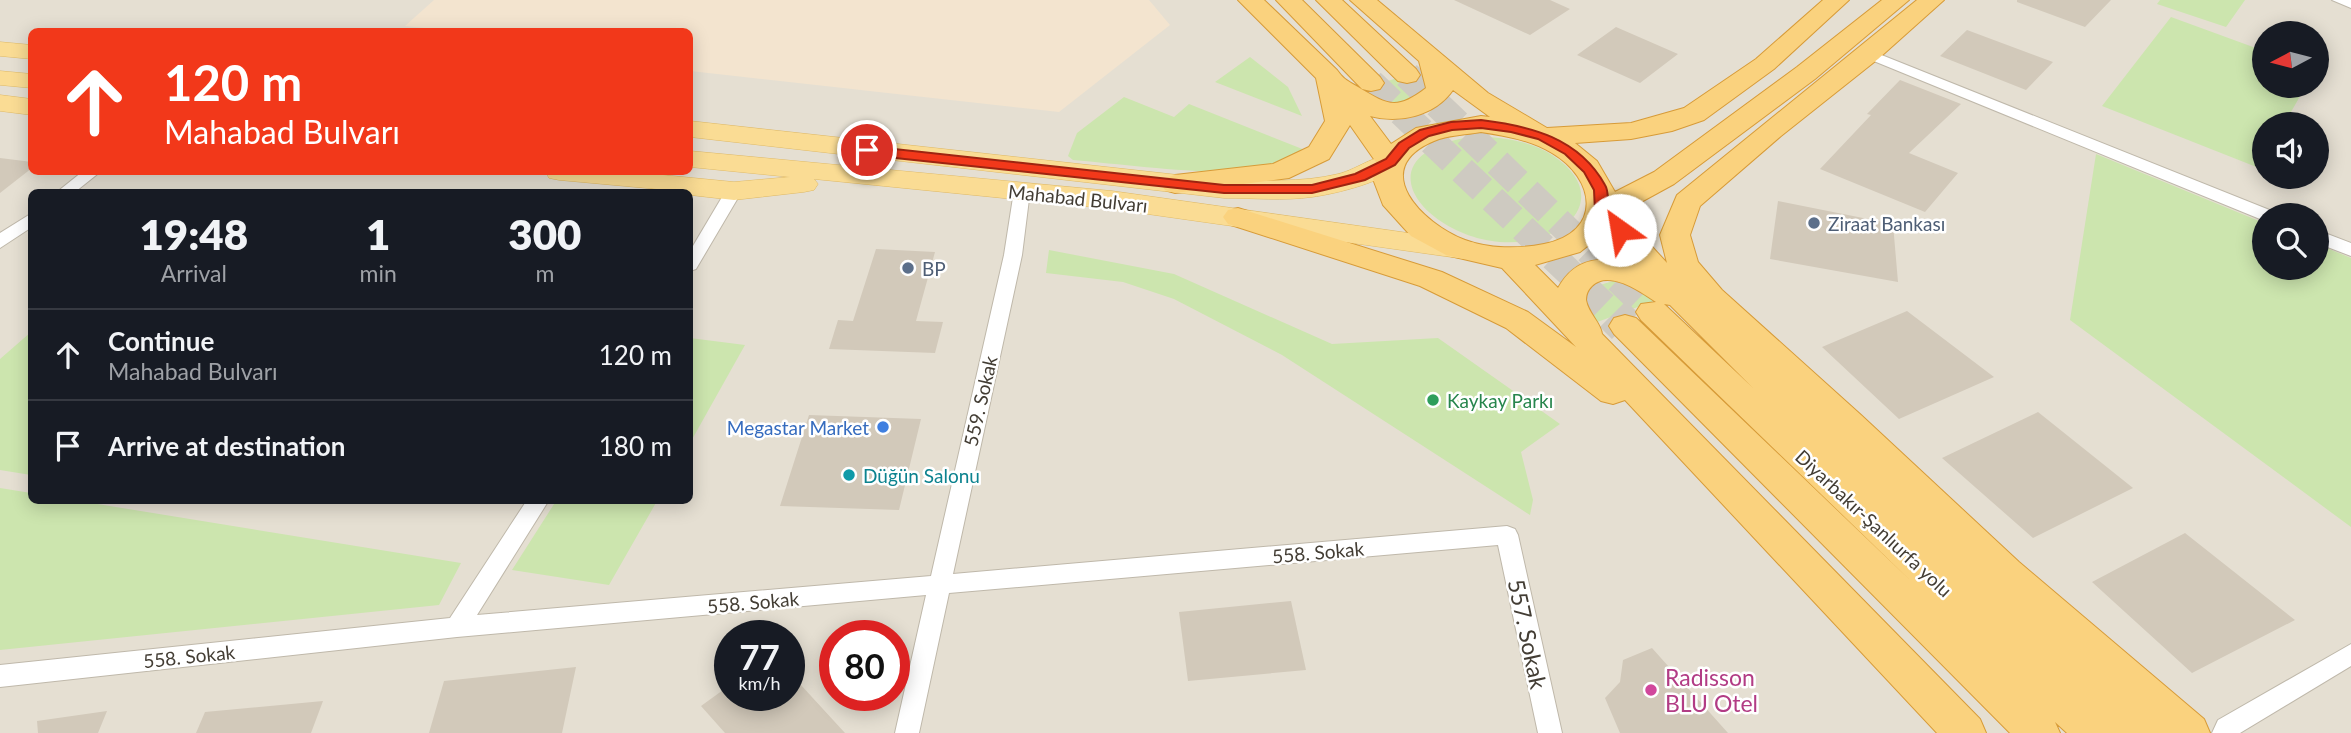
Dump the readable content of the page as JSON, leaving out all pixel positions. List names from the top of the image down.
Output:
{
  "streets": {
    "highway": ["Diyarbakır-Şanlıurfa yolu"],
    "main road": ["Mahabad Bulvarı"],
    "street": ["559. Sokak", "558. Sokak", "557. Sokak"]
  },
  "crossings": [
    ["Mahabad Bulvarı", "559. Sokak"],
    ["559. Sokak", "558. Sokak"],
    ["558. Sokak", "557. Sokak"]
  ],
  "places": [
    "Ziraat Bankası",
    "BP",
    "Kaykay Parkı",
    "Megastar Market",
    "Düğün Salonu",
    "Radisson BLU Otel"
  ],
  "north": "left",
  "page": {
    "turn": ["120 m", "Mahabad Bulvarı"],
    "eta": [
      "19:48",
      "Arrival",
      "1",
      "min",
      "300",
      "m"
    ],
    "list": [
      {
        "name": "Continue",
        "note": "Mahabad Bulvarı",
        "value": "120 m"
      },
      {
        "name": "Arrive at destination",
        "value": "180 m"
      }
    ],
    "speed": "77 km/h",
    "limit": "80"
  }
}
